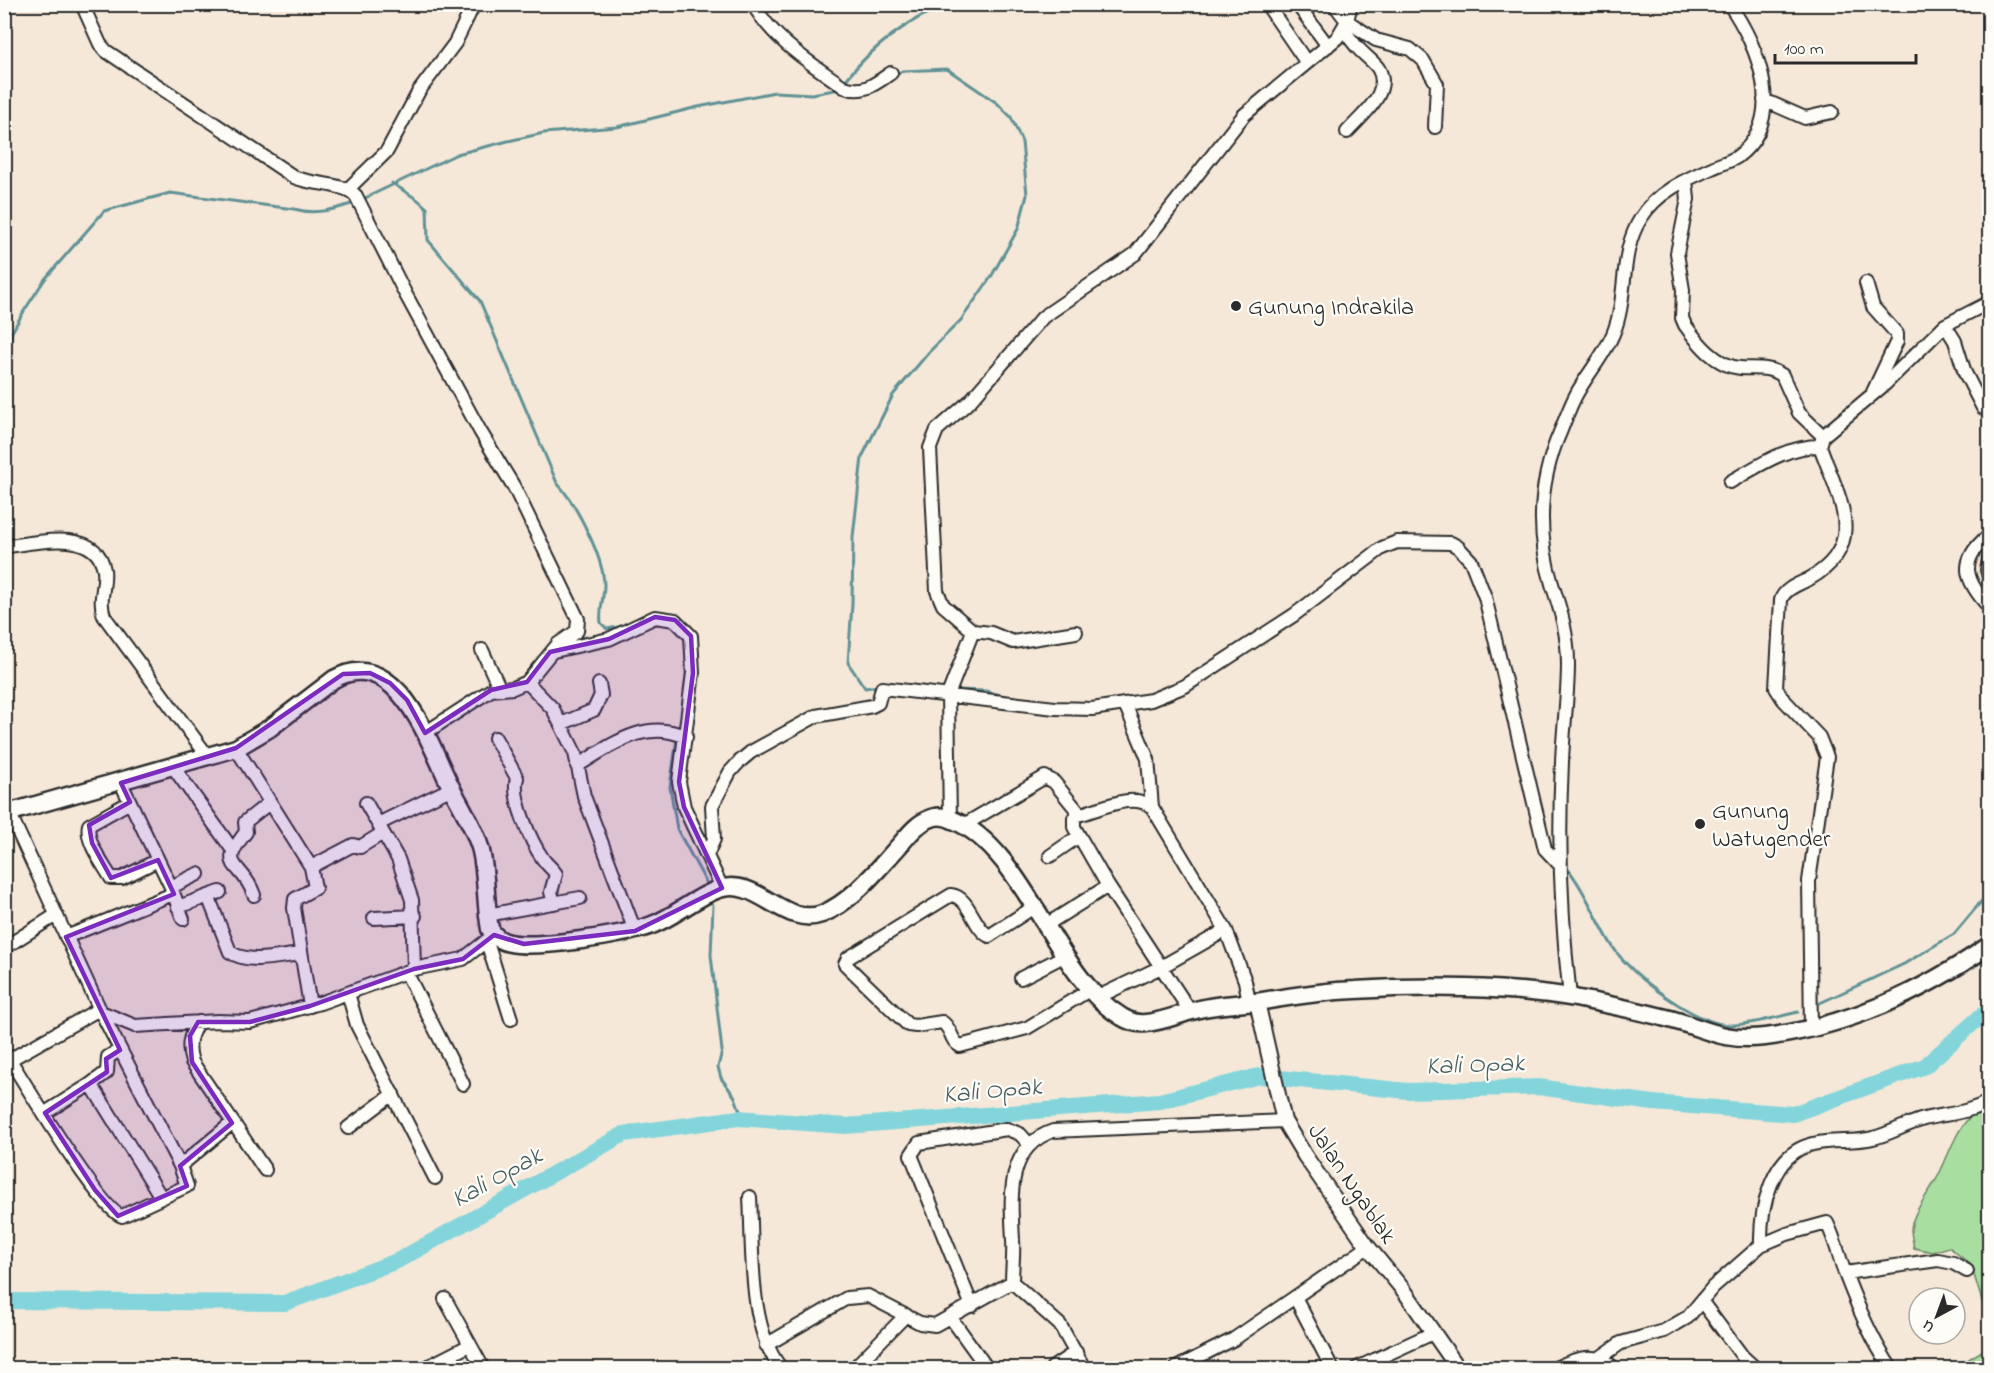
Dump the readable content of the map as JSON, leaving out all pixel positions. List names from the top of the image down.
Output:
{
  "streets": {
    "street": ["Jalan Ngablak"]
  },
  "water": ["Kali Opak"],
  "places": ["Gunung Indrakila", "Gunung Watugender"],
  "scale_bar": "100 m",
  "north": "bottom left"
}
